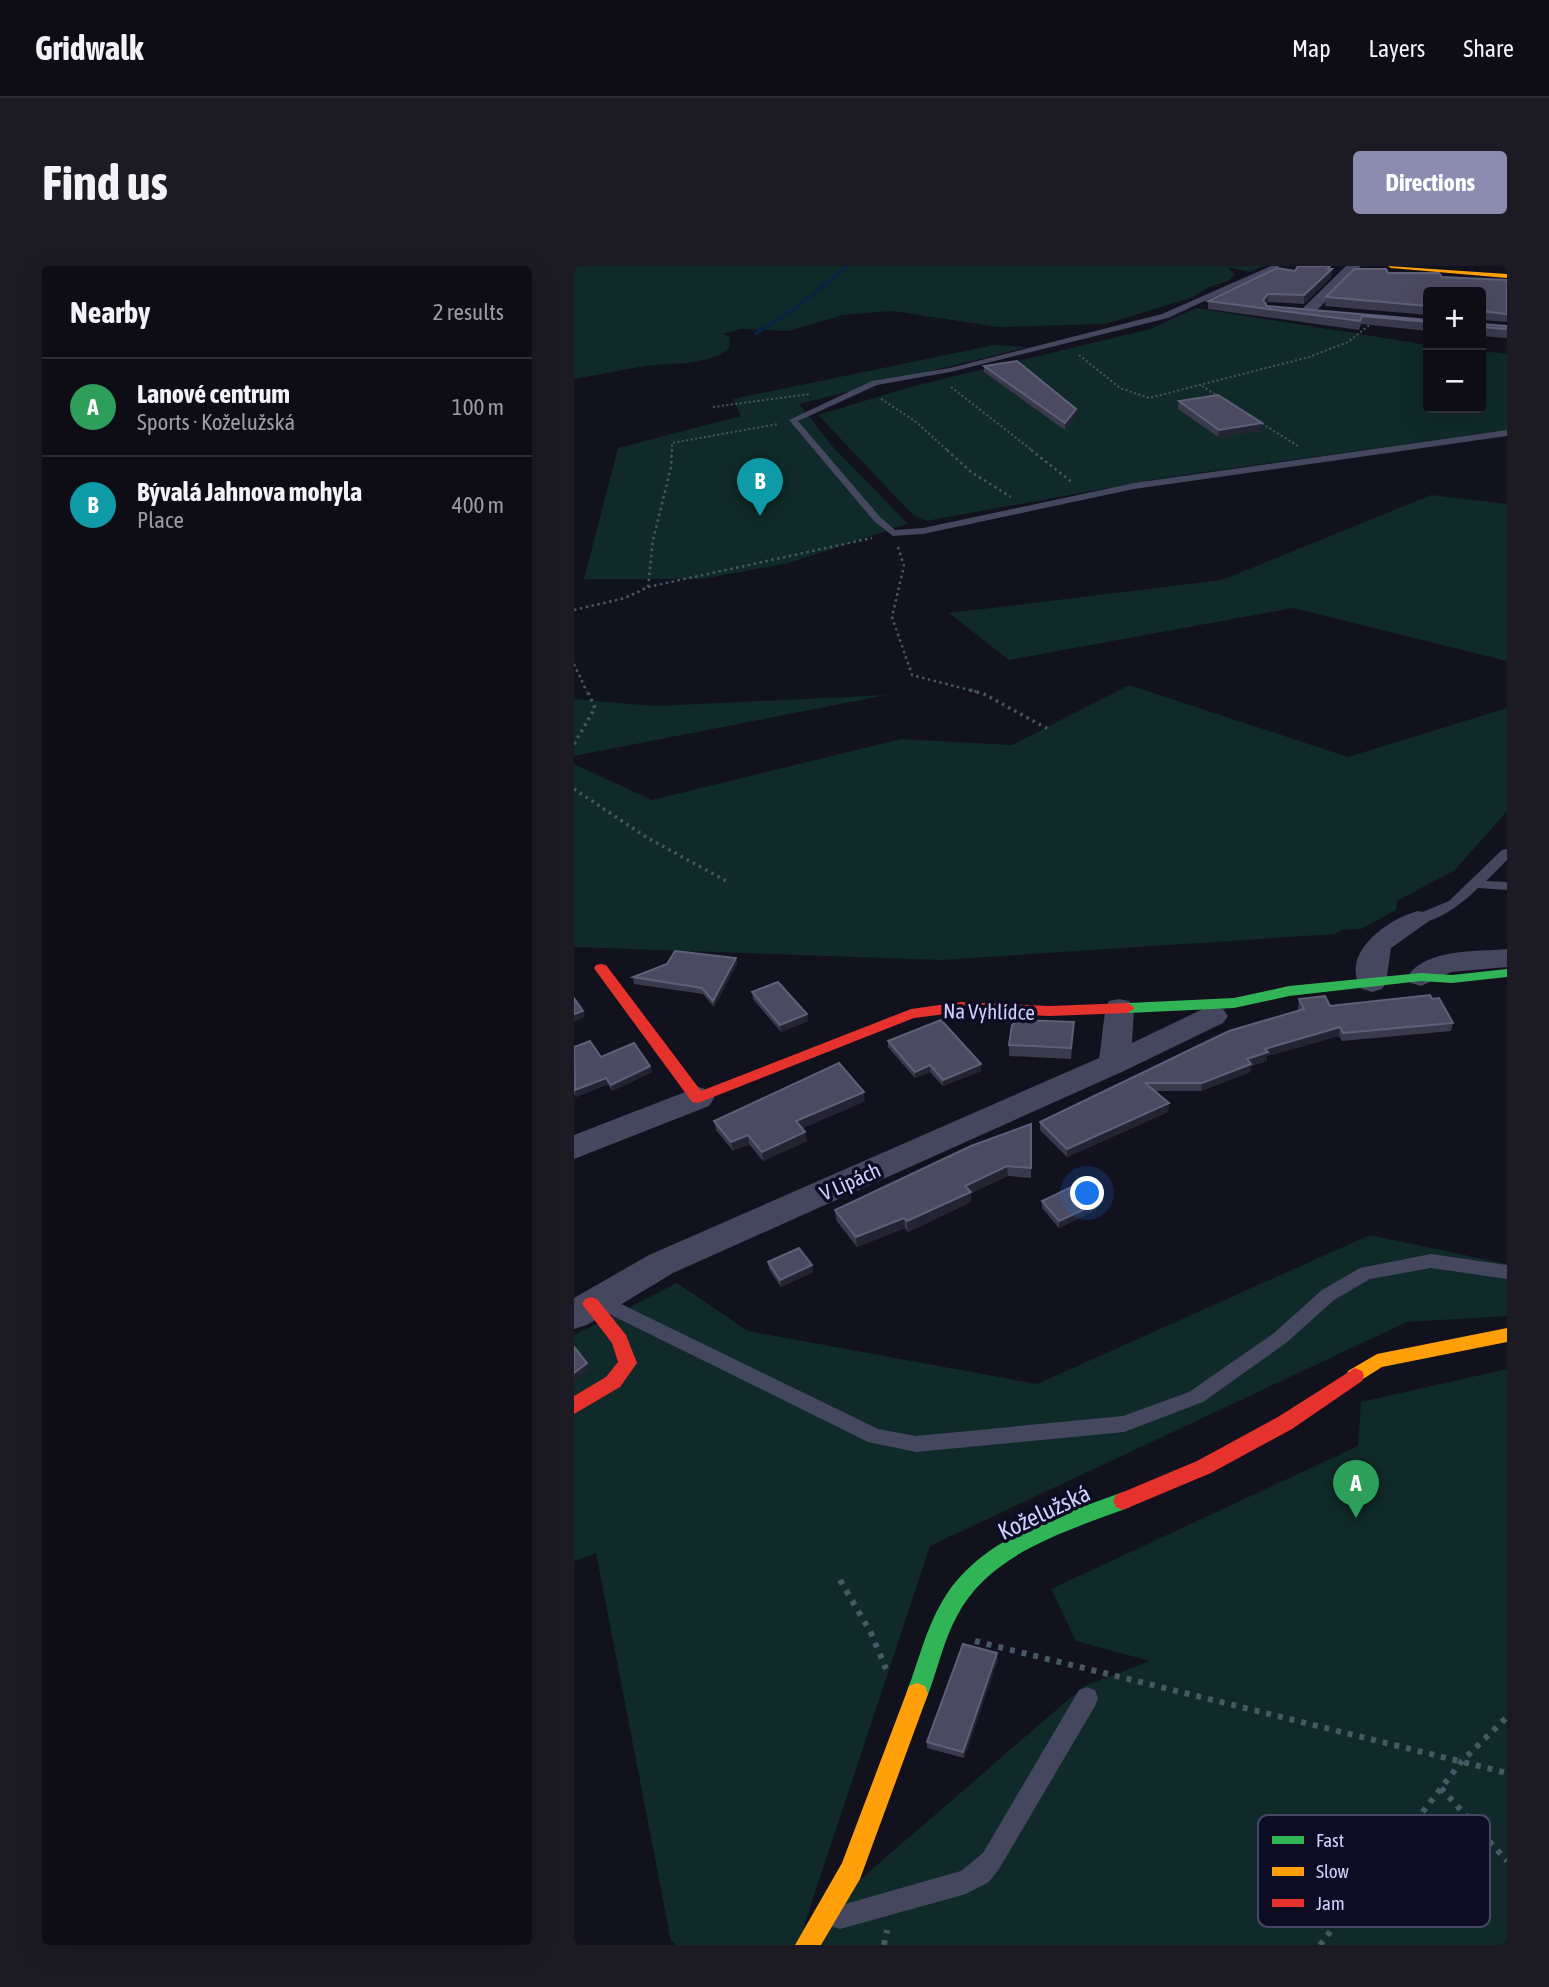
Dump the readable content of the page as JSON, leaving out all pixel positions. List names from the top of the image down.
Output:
{
  "streets": {
    "street": ["Na Vyhlídce", "V Lipách", "Koželužská"]
  },
  "legend": ["Fast", "Slow", "Jam"],
  "page": {
    "header": "Gridwalk",
    "nav": ["Map", "Layers", "Share"],
    "buttons": "Directions",
    "title": "Find us",
    "heading": ["Nearby", "2 results"],
    "map_buttons": ["+", "−"],
    "list": [
      {
        "mark": "A",
        "name": "Lanové centrum",
        "note": "Sports · Koželužská",
        "value": "100 m"
      },
      {
        "mark": "B",
        "name": "Bývalá Jahnova mohyla",
        "note": "Place",
        "value": "400 m"
      }
    ],
    "pins": ["B", "A"]
  }
}
